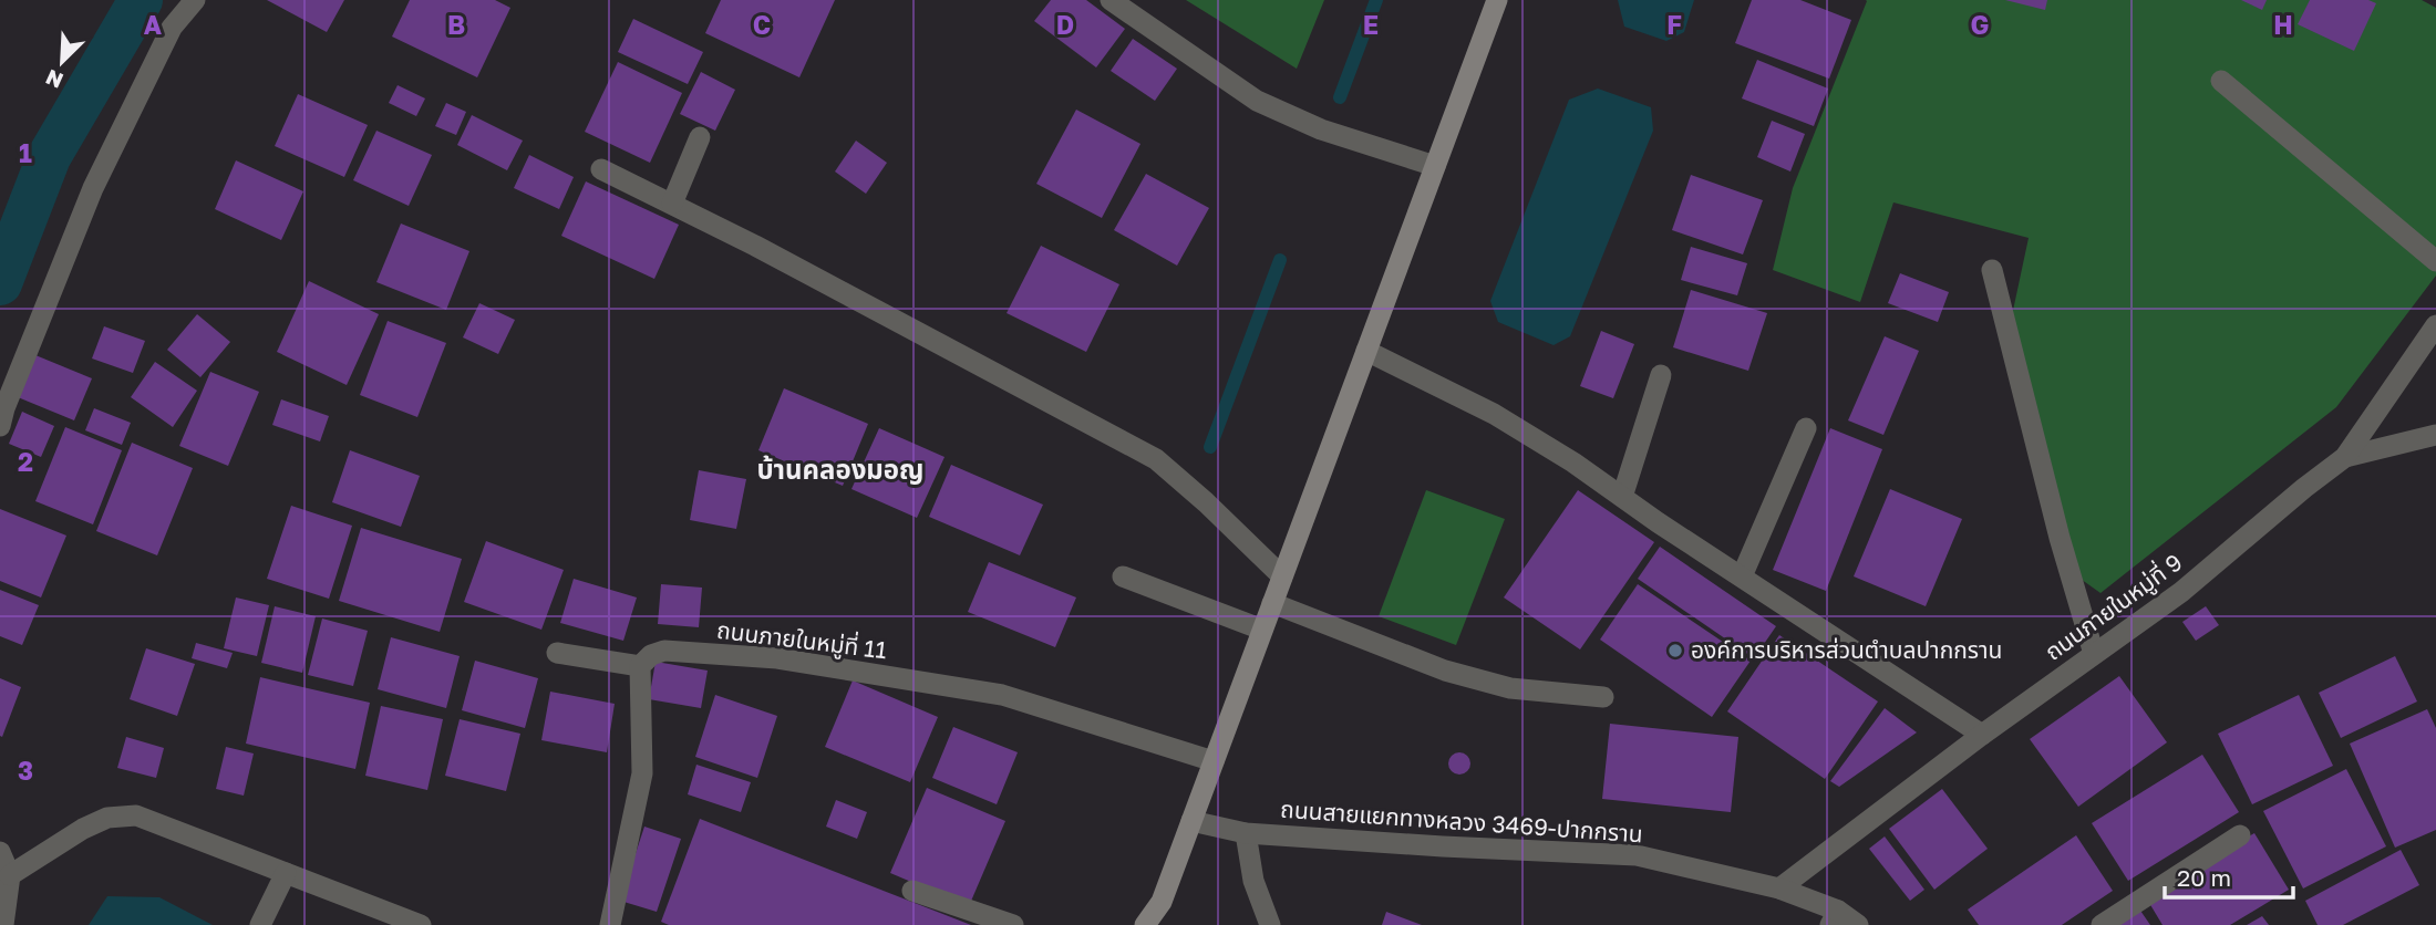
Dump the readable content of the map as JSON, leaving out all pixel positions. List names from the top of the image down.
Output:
{
  "streets": {
    "street": ["ถนนภายในหมู่ที่ 9", "ถนนภายในหมู่ที่ 11", "ถนนสายแยกทางหลวง 3469-ปากกราน"]
  },
  "crossings": [
    ["ถนนภายในหมู่ที่ 9", "ถนนสายแยกทางหลวง 3469-ปากกราน"]
  ],
  "districts": ["บ้านคลองมอญ"],
  "places": ["องค์การบริหารส่วนตำบลปากกราน"],
  "scale_bar": "20 m",
  "north": "bottom left",
  "grid": {
    "columns": [
      "A",
      "B",
      "C",
      "D",
      "E",
      "F",
      "G",
      "H"
    ],
    "rows": ["1", "2", "3"]
  }
}
